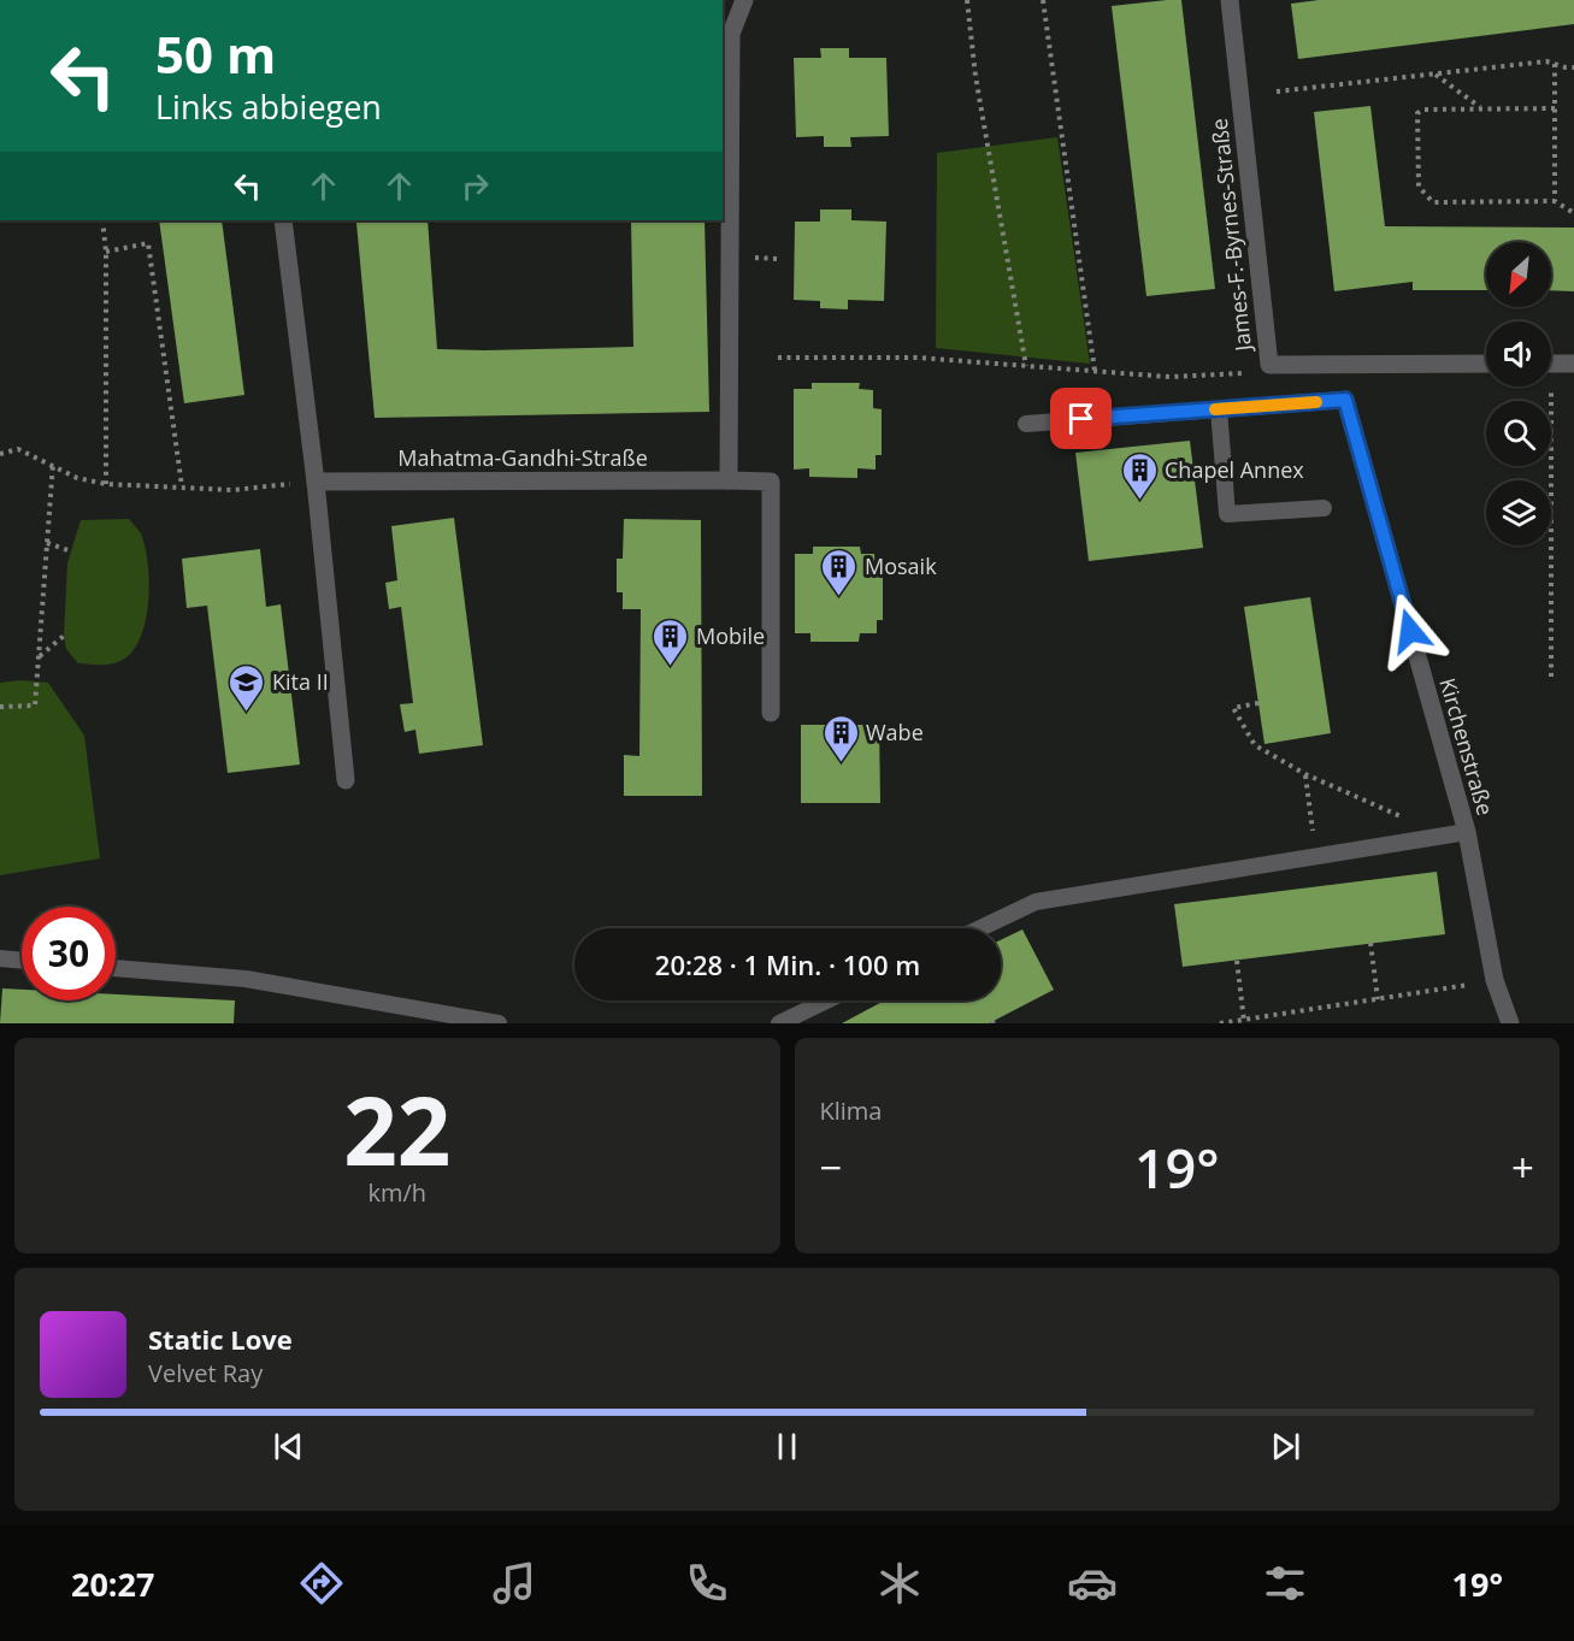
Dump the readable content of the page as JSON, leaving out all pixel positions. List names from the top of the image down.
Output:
{
  "streets": {
    "street": ["James-F.-Byrnes-Straße", "Mahatma-Gandhi-Straße", "Kirchenstraße"]
  },
  "places": {
    "building": [
      "Chapel Annex",
      "Mosaik",
      "Mobile",
      "Wabe"
    ],
    "school or university": ["Kita II"]
  },
  "north": "bottom left",
  "page": {
    "turn": ["50 m", "Links abbiegen"],
    "limit": "30",
    "trip": "20:28 · 1 Min. · 100 m",
    "tile": [
      ["22", "km/h"],
      "Klima"
    ],
    "heat": ["−", "19°", "+"],
    "song": ["Static Love", "Velvet Ray"],
    "tabs": ["20:27", "19°"]
  }
}
